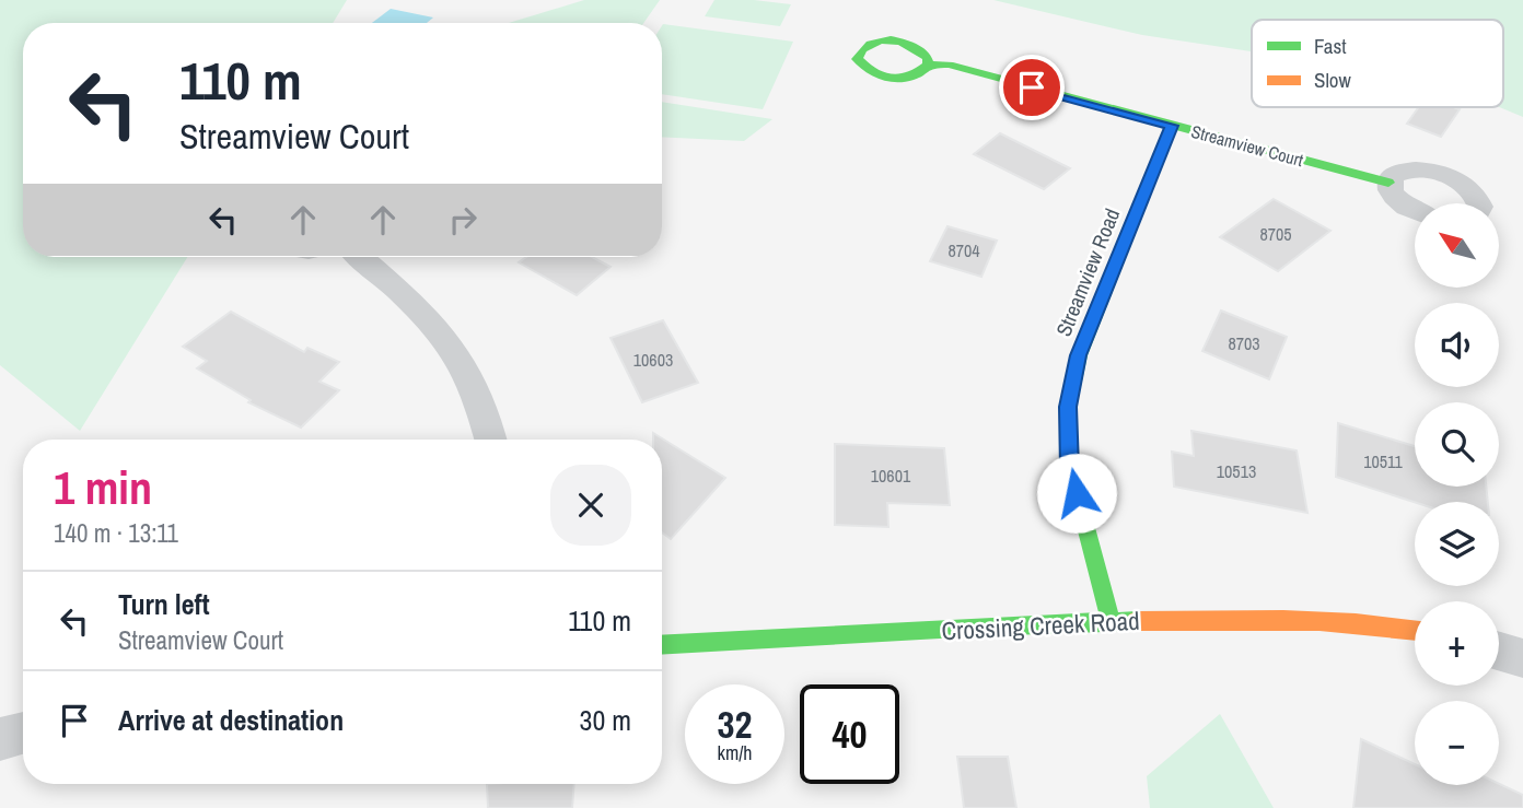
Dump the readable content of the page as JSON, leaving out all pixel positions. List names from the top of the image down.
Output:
{
  "streets": {
    "street": ["Streamview Court", "Streamview Road", "Crossing Creek Road"]
  },
  "crossings": [
    ["Streamview Court", "Streamview Road"],
    ["Streamview Road", "Crossing Creek Road"]
  ],
  "house_numbers": [
    "8705",
    "8704",
    "8703",
    "10603",
    "10511",
    "10513",
    "10601"
  ],
  "legend": ["Fast", "Slow"],
  "north": "top left",
  "page": {
    "turn": ["110 m", "Streamview Court"],
    "map_buttons": ["+", "−"],
    "heading": ["1 min", "140 m · 13:11"],
    "list": [
      {
        "name": "Turn left",
        "note": "Streamview Court",
        "value": "110 m"
      },
      {
        "name": "Arrive at destination",
        "value": "30 m"
      }
    ],
    "speed": "32 km/h",
    "limit": "40"
  }
}
